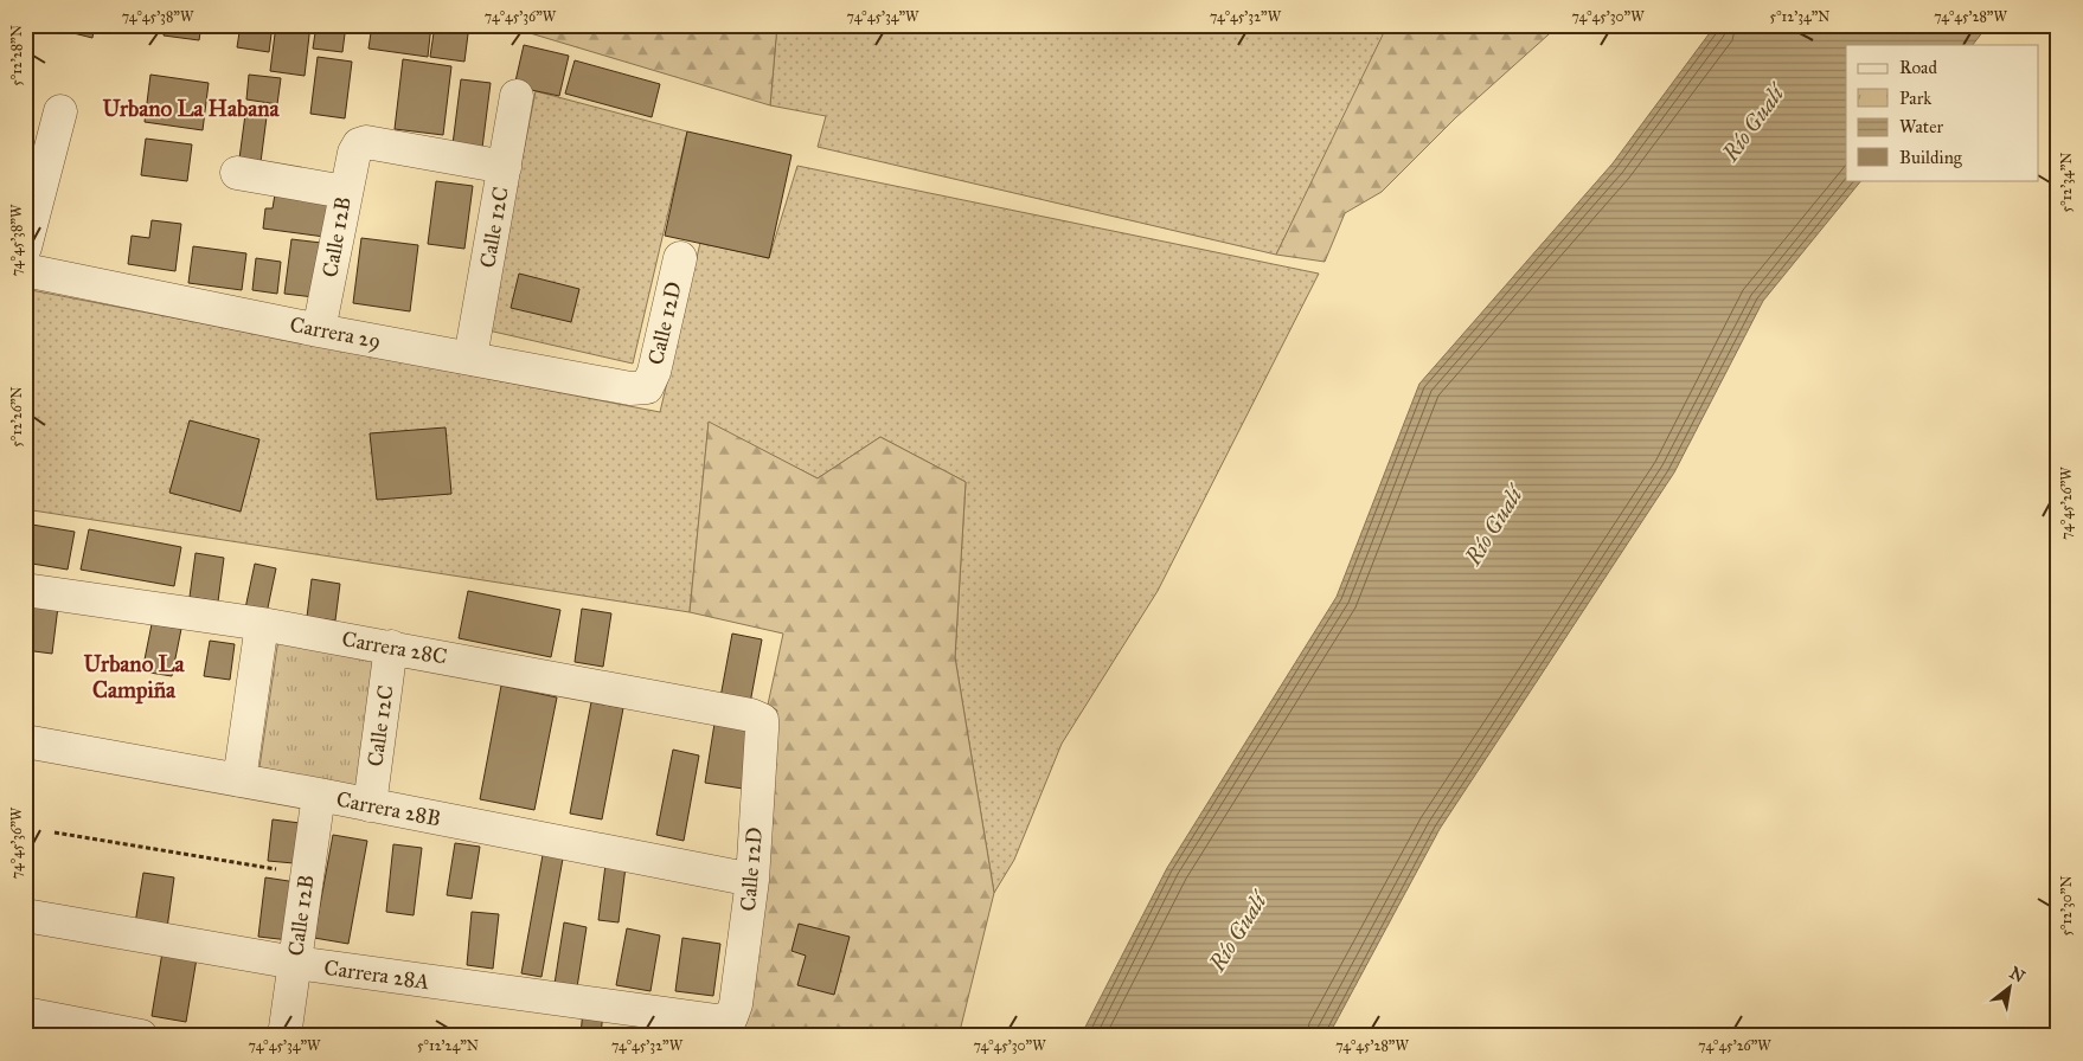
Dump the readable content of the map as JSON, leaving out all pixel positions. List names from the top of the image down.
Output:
{
  "streets": {
    "street": [
      "Calle 12C",
      "Calle 12B",
      "Calle 12D",
      "Carrera 29",
      "Carrera 28C",
      "Carrera 28B",
      "Carrera 28A"
    ]
  },
  "crossings": [
    ["Calle 12C", "Calle 12B"],
    ["Calle 12C", "Carrera 29"],
    ["Calle 12C", "Carrera 28C"],
    ["Calle 12C", "Carrera 28B"],
    ["Calle 12B", "Carrera 29"],
    ["Calle 12B", "Carrera 28B"],
    ["Calle 12B", "Carrera 28A"],
    ["Calle 12D", "Carrera 29"],
    ["Calle 12D", "Carrera 28C"],
    ["Calle 12D", "Carrera 28B"],
    ["Calle 12D", "Carrera 28A"]
  ],
  "districts": ["Urbano La Habana", "Urbano La Campiña"],
  "water": ["Río Gualí"],
  "legend": [
    "Road",
    "Park",
    "Water",
    "Building"
  ],
  "north": "top right",
  "coordinates": [
    "74°45'38\"W",
    "74°45'36\"W",
    "74°45'34\"W",
    "74°45'32\"W",
    "74°45'30\"W",
    "5°12'34\"N",
    "74°45'28\"W",
    "5°12'28\"N",
    "5°12'26\"N",
    "74°45'26\"W",
    "5°12'30\"N",
    "5°12'24\"N"
  ]
}
